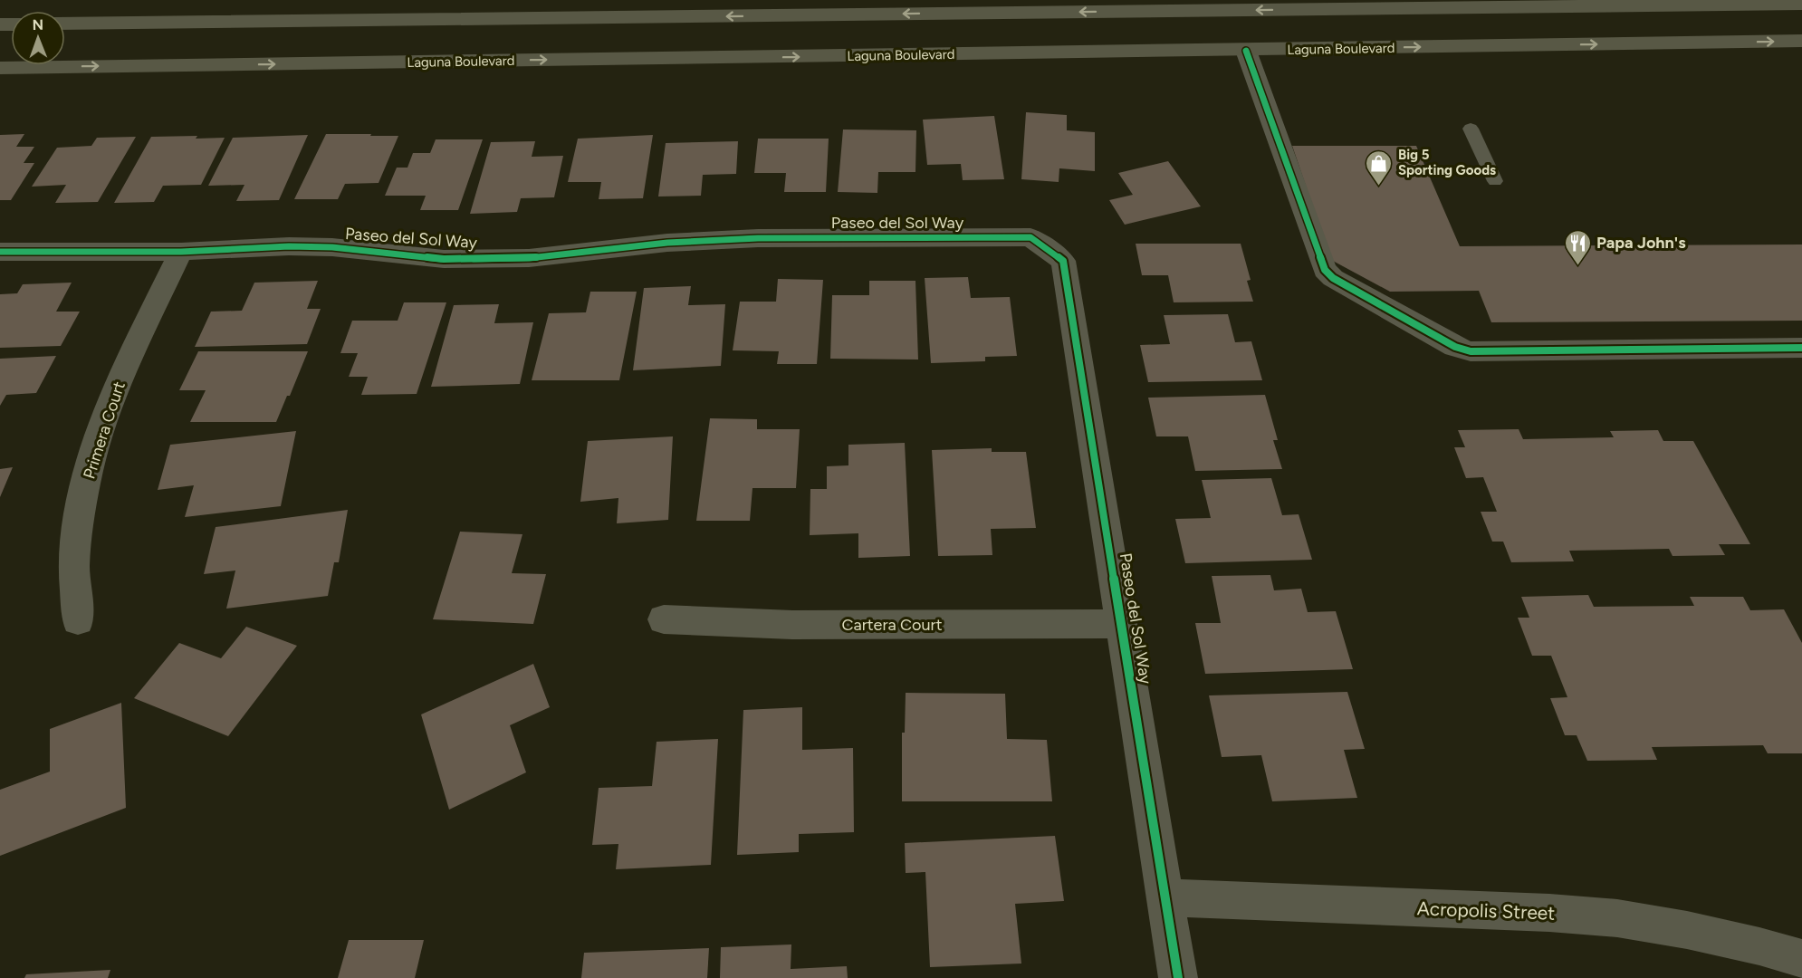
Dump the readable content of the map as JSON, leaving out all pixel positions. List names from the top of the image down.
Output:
{
  "streets": {
    "main road": ["Laguna Boulevard"],
    "street": [
      "Paseo del Sol Way",
      "Primera Court",
      "Cartera Court",
      "Acropolis Street"
    ]
  },
  "crossings": [
    ["Paseo del Sol Way", "Primera Court"],
    ["Paseo del Sol Way", "Cartera Court"],
    ["Paseo del Sol Way", "Acropolis Street"]
  ],
  "places": {
    "shop": ["Big 5 Sporting Goods"],
    "restaurant": ["Papa John's"]
  },
  "north": "top"
}
